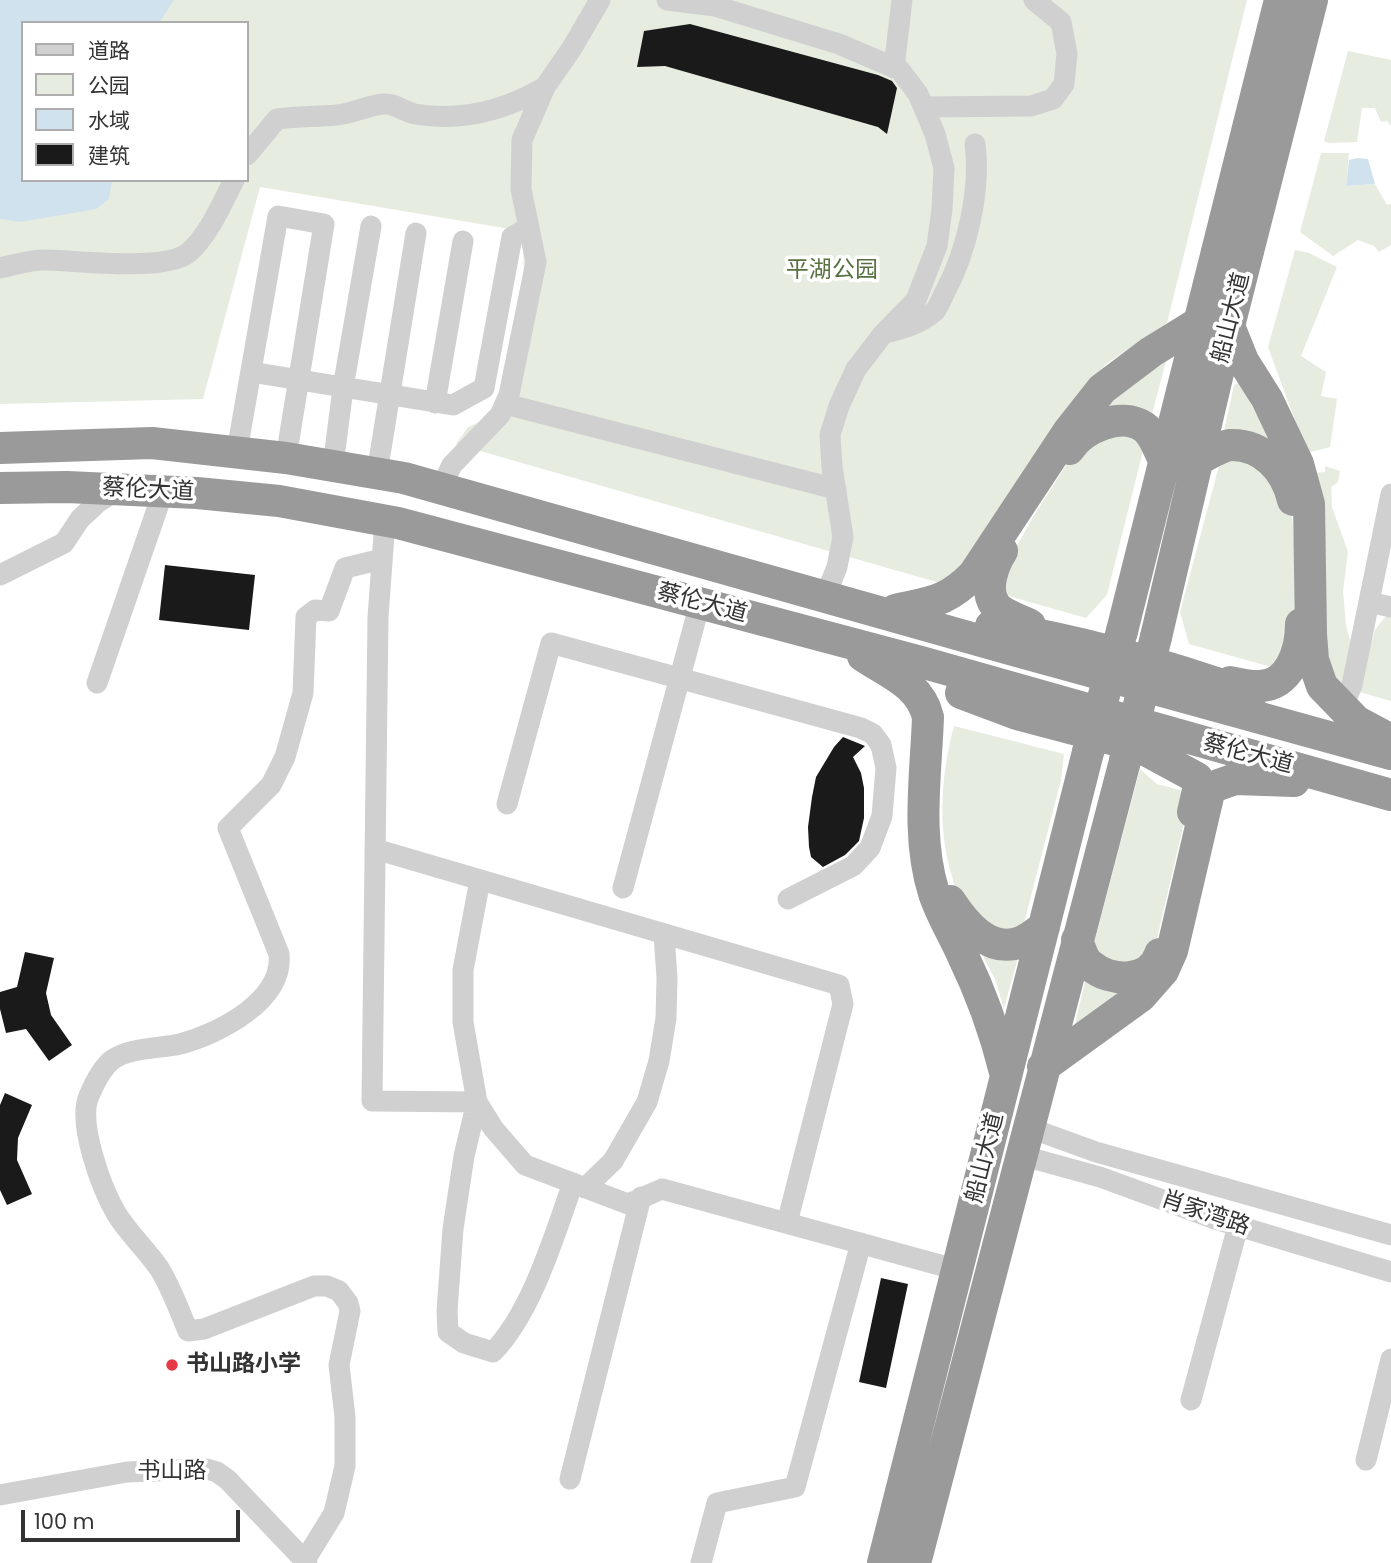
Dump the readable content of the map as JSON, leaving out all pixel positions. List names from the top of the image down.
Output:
{
  "streets": {
    "highway": ["船山大道", "蔡伦大道"],
    "street": ["肖家湾路", "书山路"]
  },
  "crossings": [
    ["船山大道", "肖家湾路"]
  ],
  "parks": ["平湖公园"],
  "places": ["书山路小学"],
  "legend": [
    "道路",
    "公园",
    "水域",
    "建筑"
  ],
  "scale_bar": "100 m"
}
